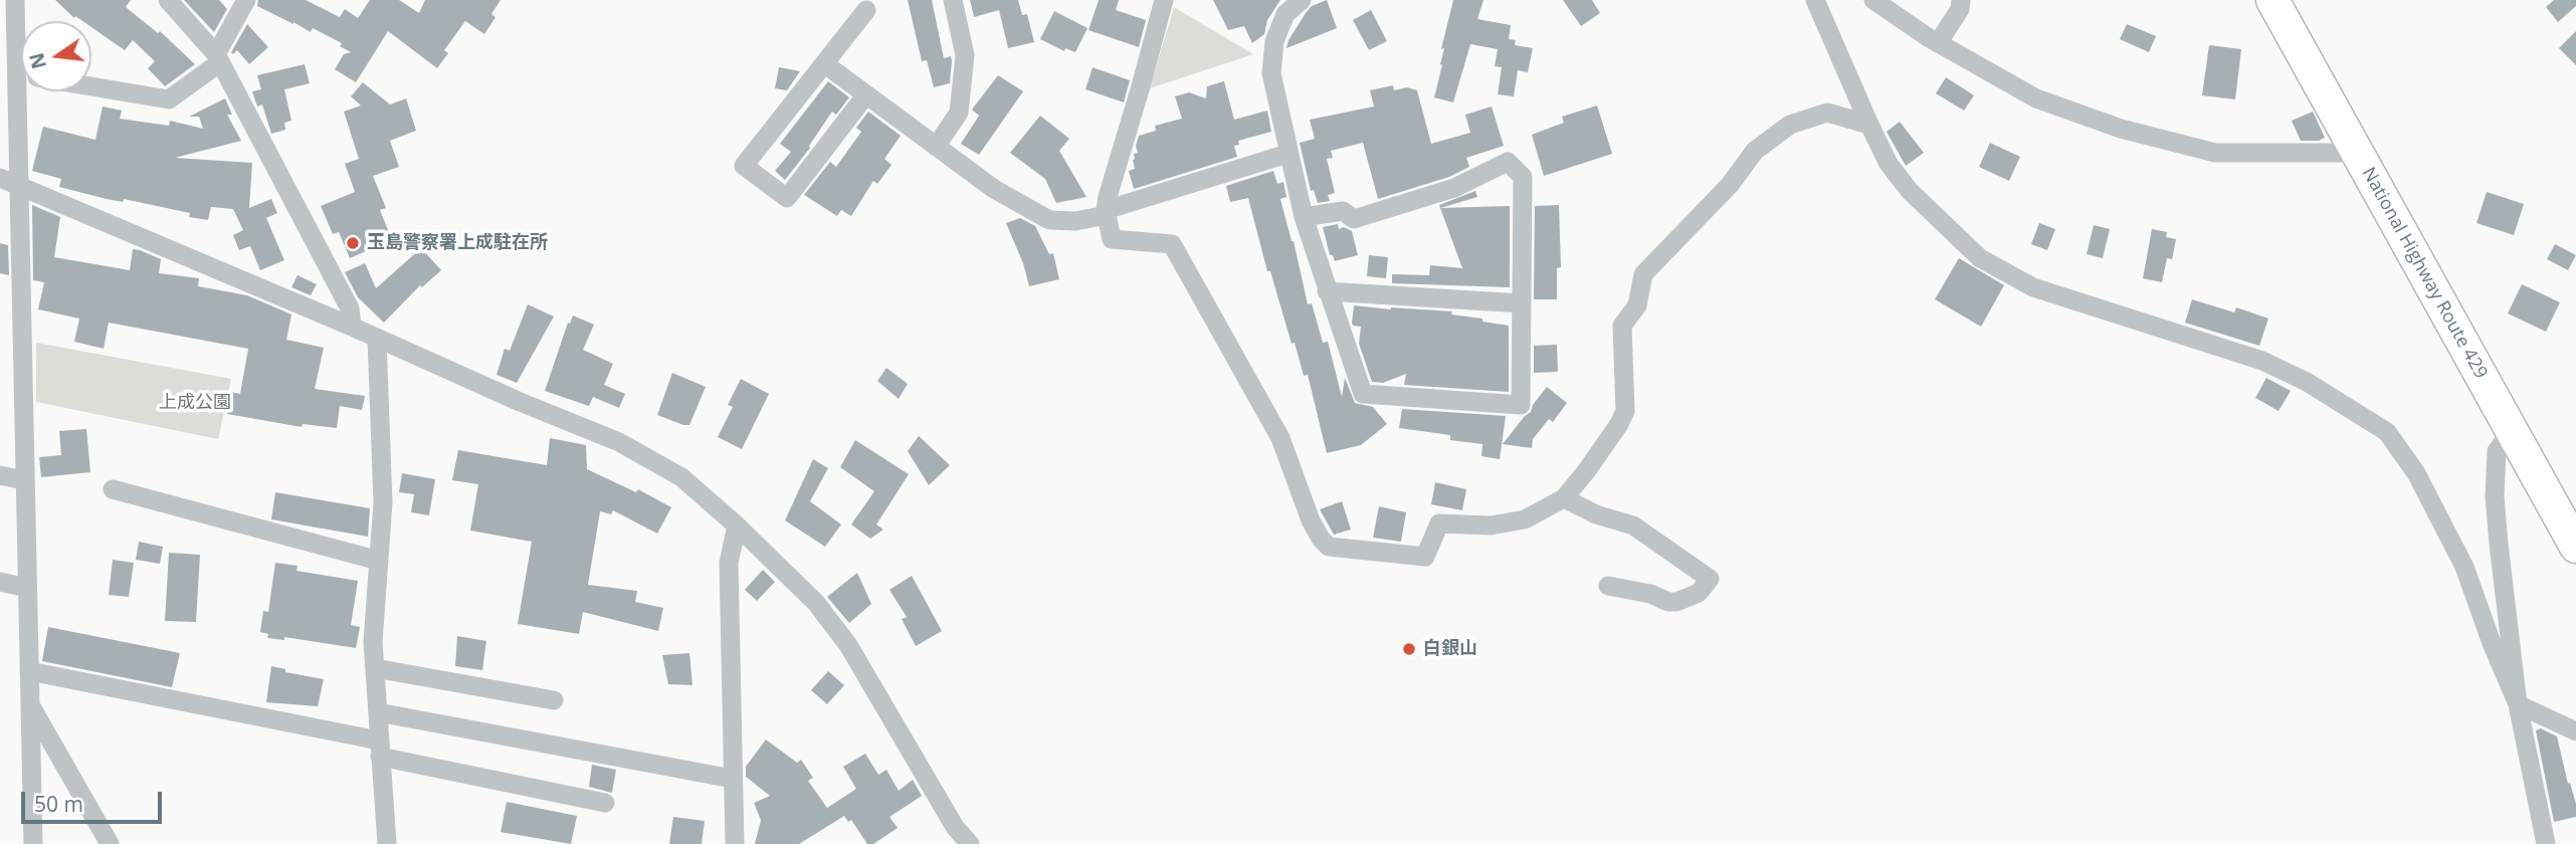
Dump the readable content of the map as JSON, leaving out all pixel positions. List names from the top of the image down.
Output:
{
  "streets": {
    "highway": ["National Highway Route 429"]
  },
  "parks": ["上成公園"],
  "places": ["玉島警察署上成駐在所", "白銀山"],
  "scale_bar": "50 m",
  "north": "left"
}
